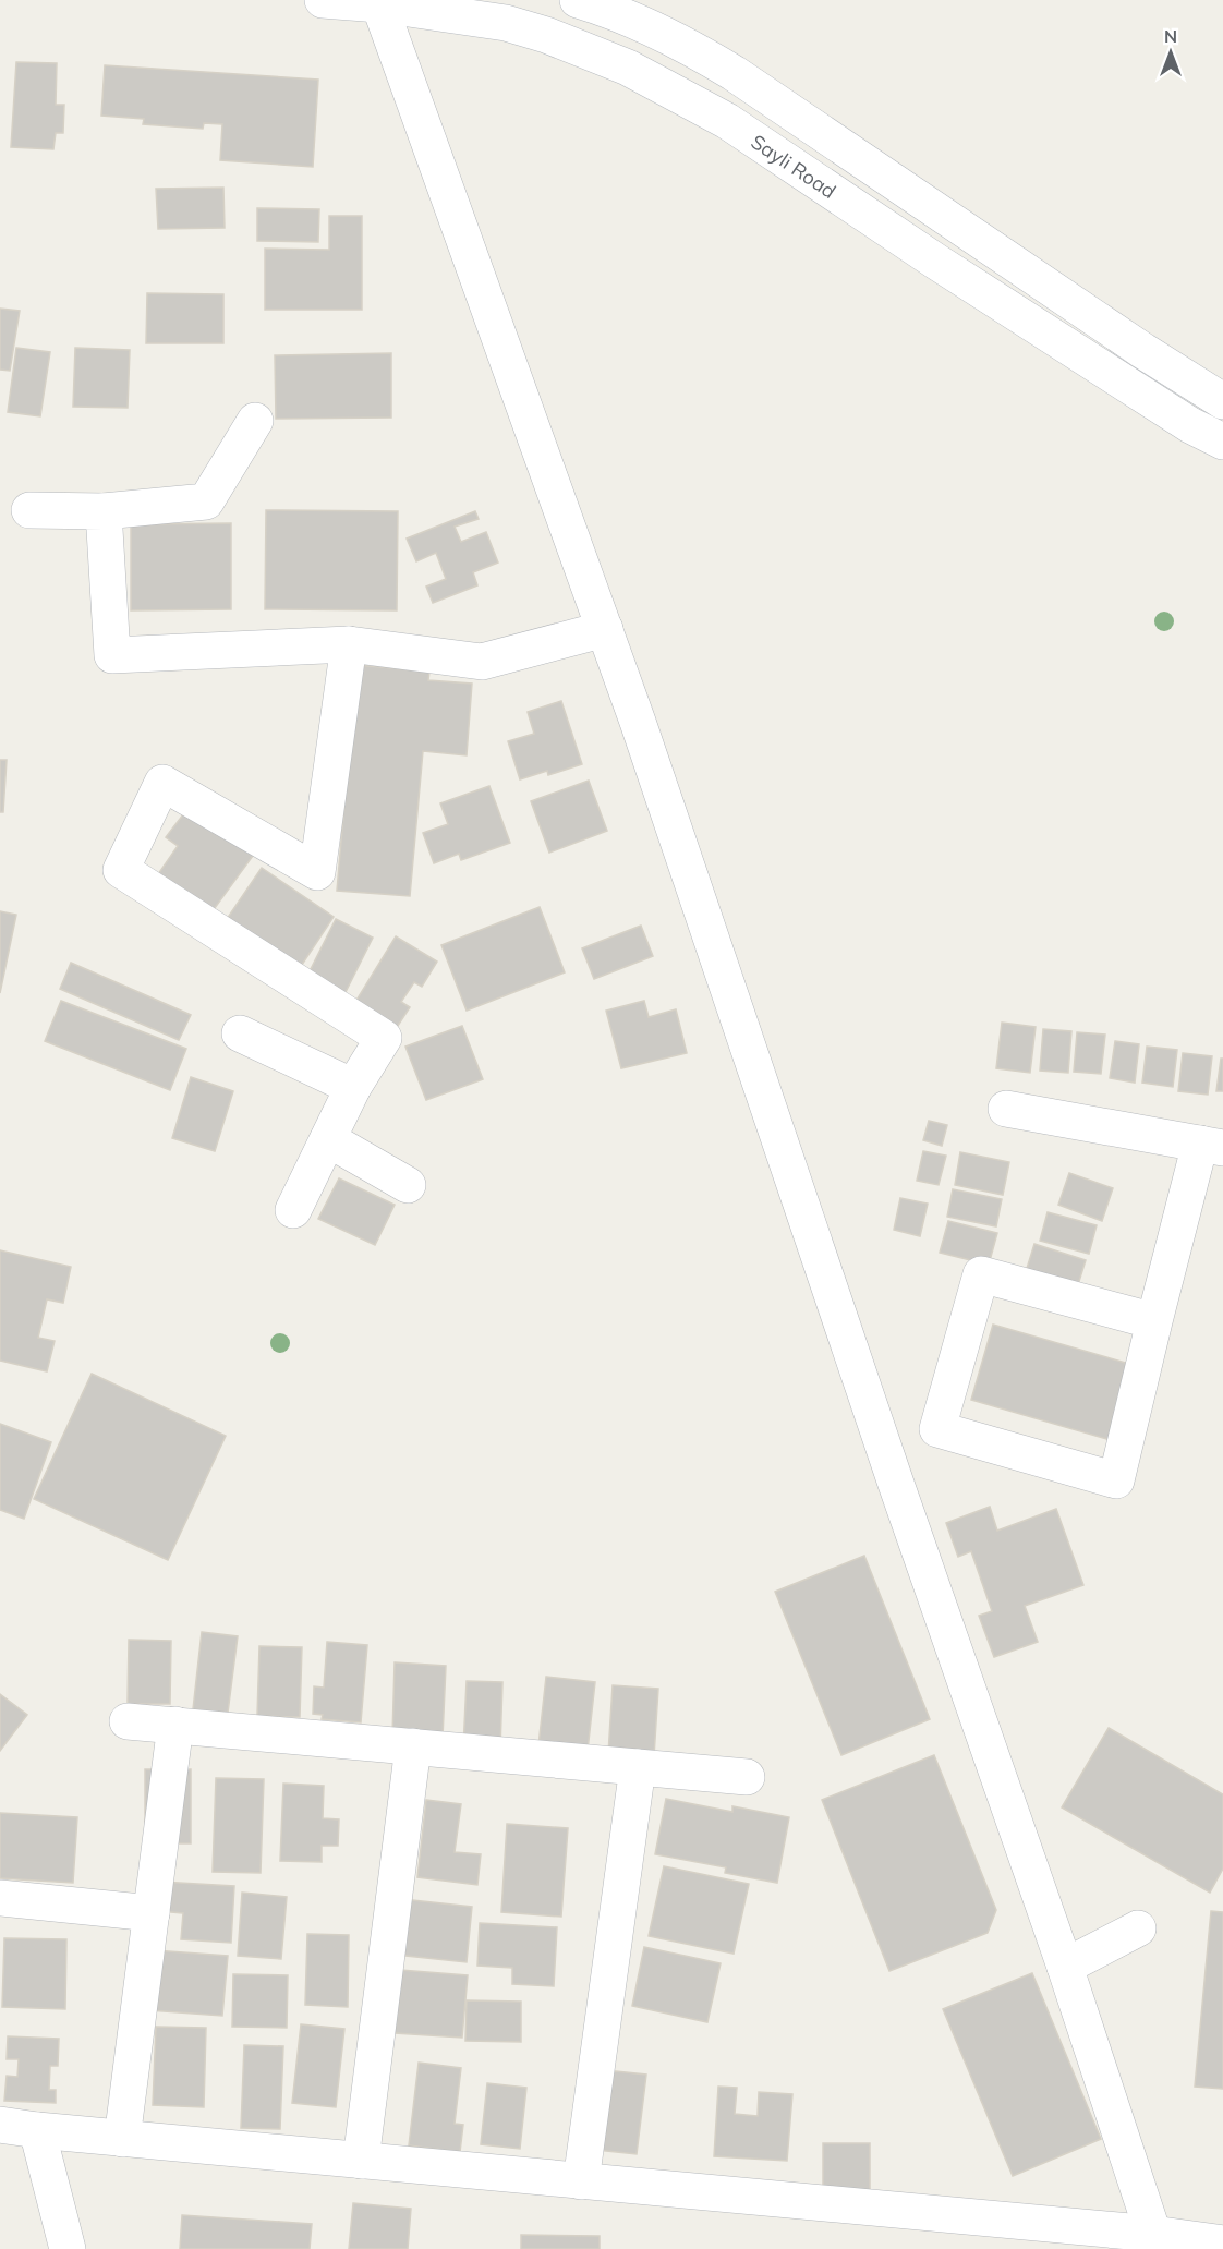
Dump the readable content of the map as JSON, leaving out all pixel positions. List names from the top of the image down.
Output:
{
  "streets": {
    "street": ["Sayli Road"]
  },
  "north": "top"
}
